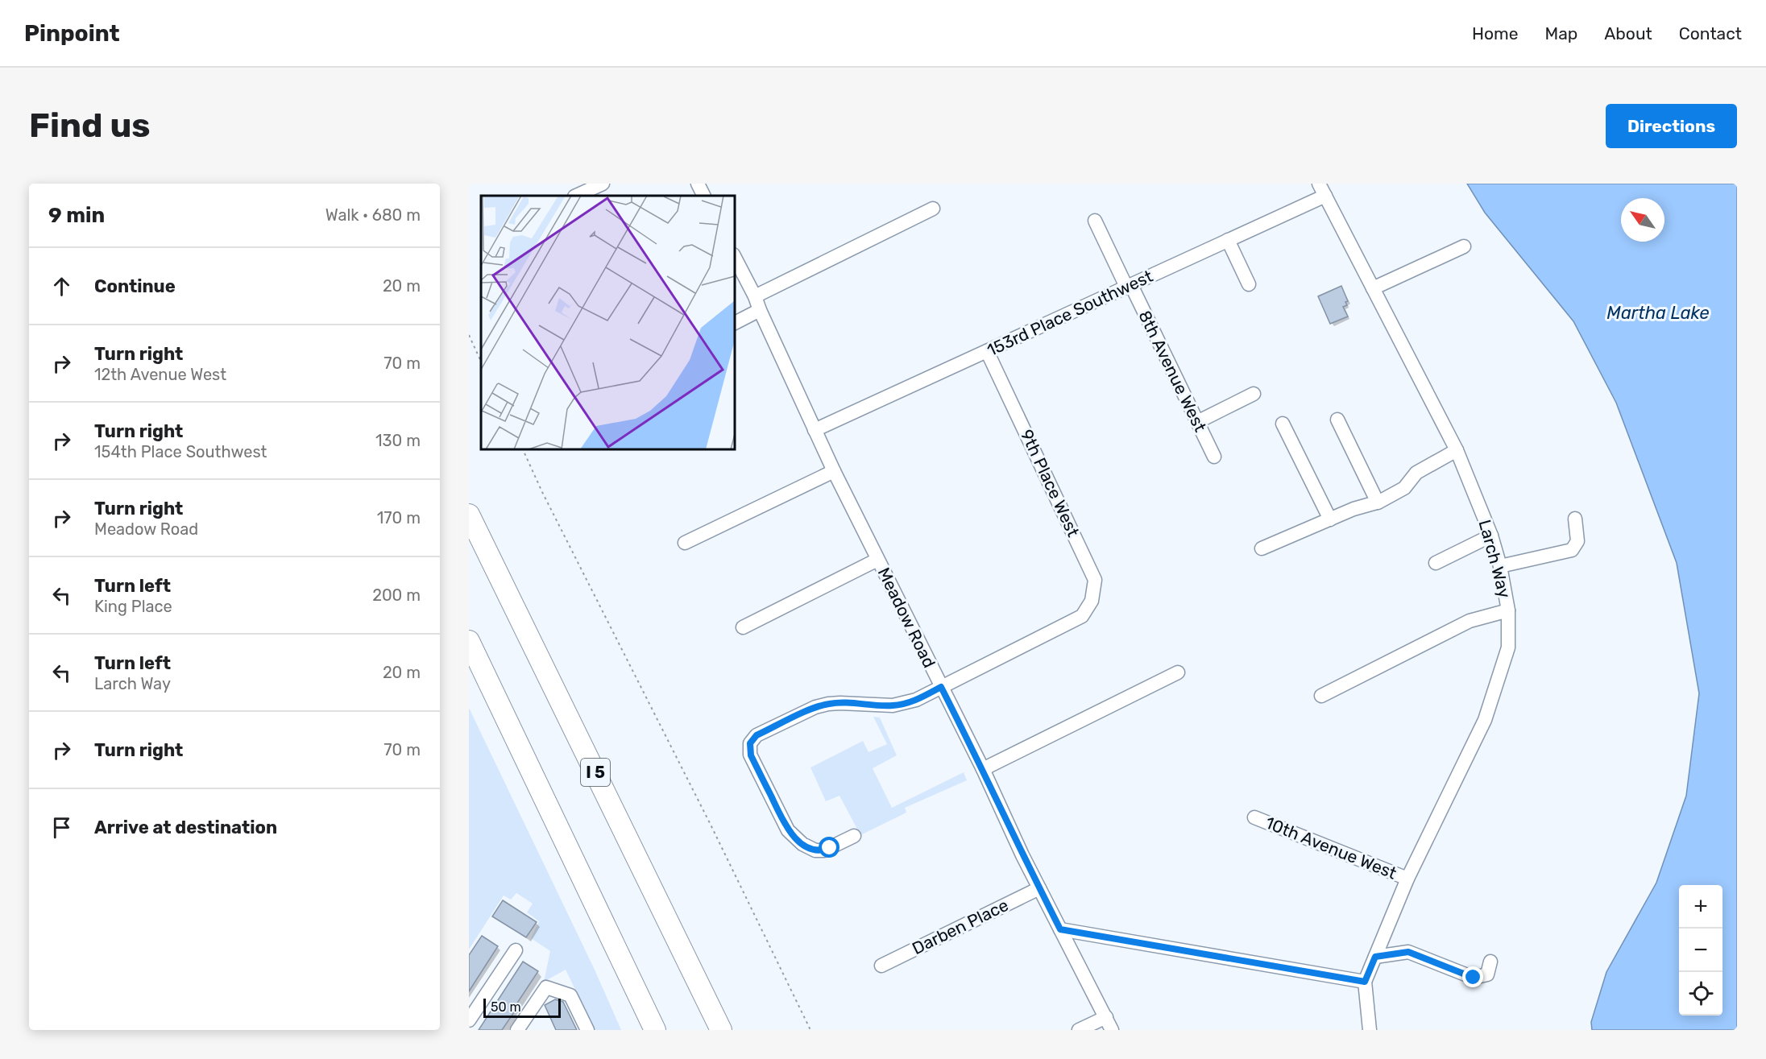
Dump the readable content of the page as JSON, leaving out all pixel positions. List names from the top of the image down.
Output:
{
  "streets": {
    "highway": ["I 5"],
    "street": [
      "153rd Place Southwest",
      "8th Avenue West",
      "9th Place West",
      "Larch Way",
      "Meadow Road",
      "10th Avenue West",
      "Darben Place"
    ]
  },
  "crossings": [
    ["153rd Place Southwest", "8th Avenue West"],
    ["153rd Place Southwest", "9th Place West"],
    ["153rd Place Southwest", "Larch Way"],
    ["153rd Place Southwest", "Meadow Road"],
    ["9th Place West", "Meadow Road"],
    ["Larch Way", "10th Avenue West"],
    ["Meadow Road", "Darben Place"]
  ],
  "water": ["Martha Lake"],
  "scale_bar": "50 m",
  "north": "top left",
  "page": {
    "header": "Pinpoint",
    "nav": [
      "Home",
      "Map",
      "About",
      "Contact"
    ],
    "buttons": "Directions",
    "title": "Find us",
    "heading": ["9 min", "Walk · 680 m"],
    "list": [
      ["Continue", "20 m"],
      ["Turn right", "12th Avenue West", "70 m"],
      ["Turn right", "154th Place Southwest", "130 m"],
      ["Turn right", "Meadow Road", "170 m"],
      ["Turn left", "King Place", "200 m"],
      ["Turn left", "Larch Way", "20 m"],
      ["Turn right", "70 m"],
      "Arrive at destination"
    ],
    "map_buttons": ["+", "−"],
    "scale": "50 m"
  }
}
